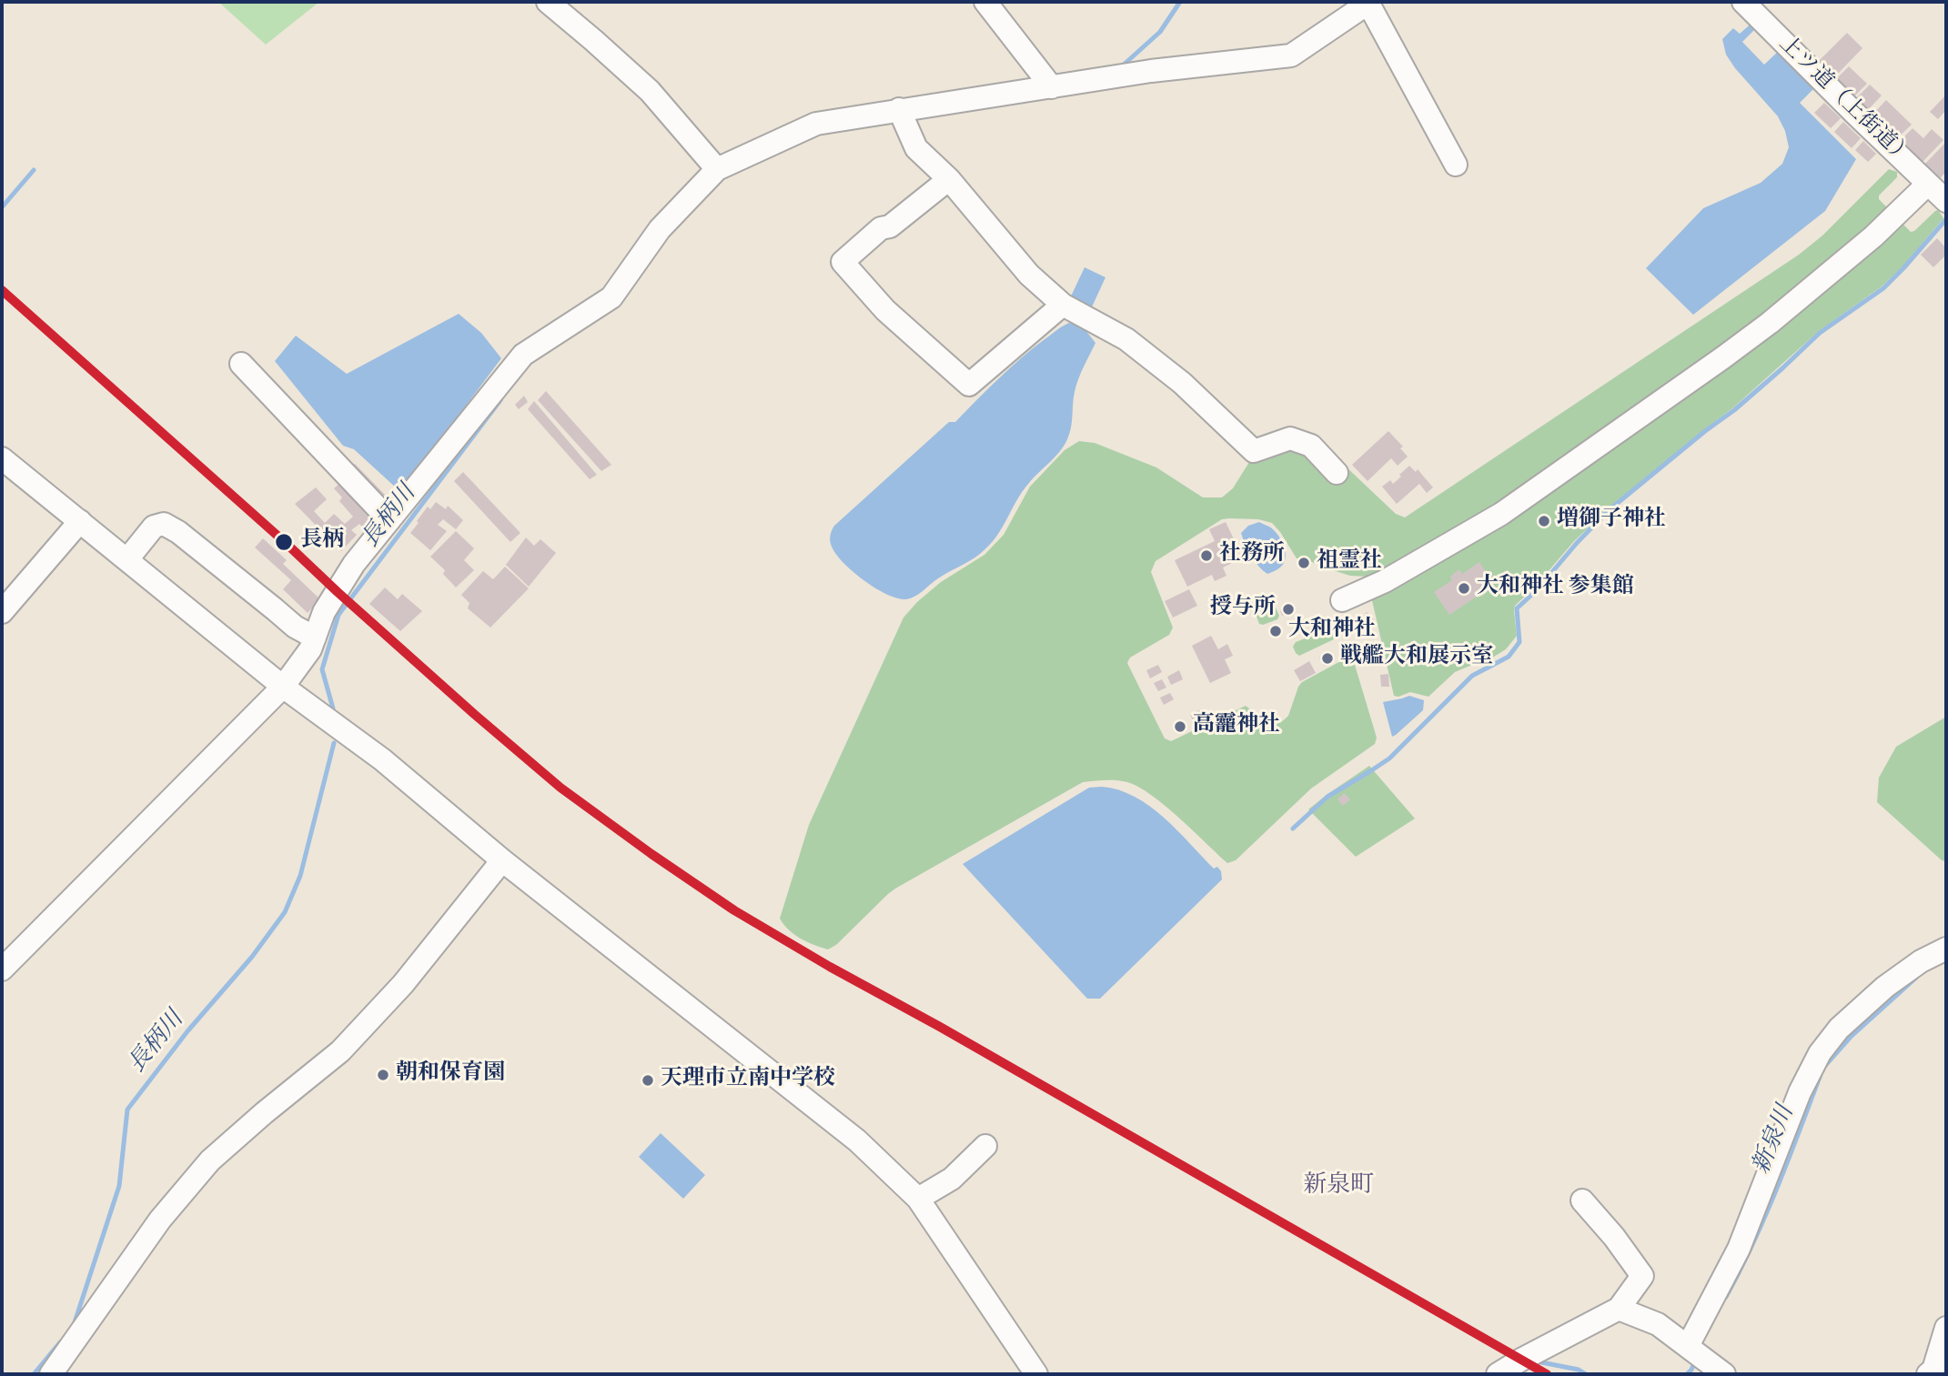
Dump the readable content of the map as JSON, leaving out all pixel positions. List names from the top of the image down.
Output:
{
  "streets": {
    "street": ["上ツ道（上街道）"]
  },
  "districts": ["新泉町"],
  "water": ["長柄川", "新泉川"],
  "places": [
    "増御子神社",
    "長柄",
    "社務所",
    "祖霊社",
    "大和神社 参集館",
    "授与所",
    "大和神社",
    "戦艦大和展示室",
    "高龗神社",
    "朝和保育園",
    "天理市立南中学校"
  ]
}
